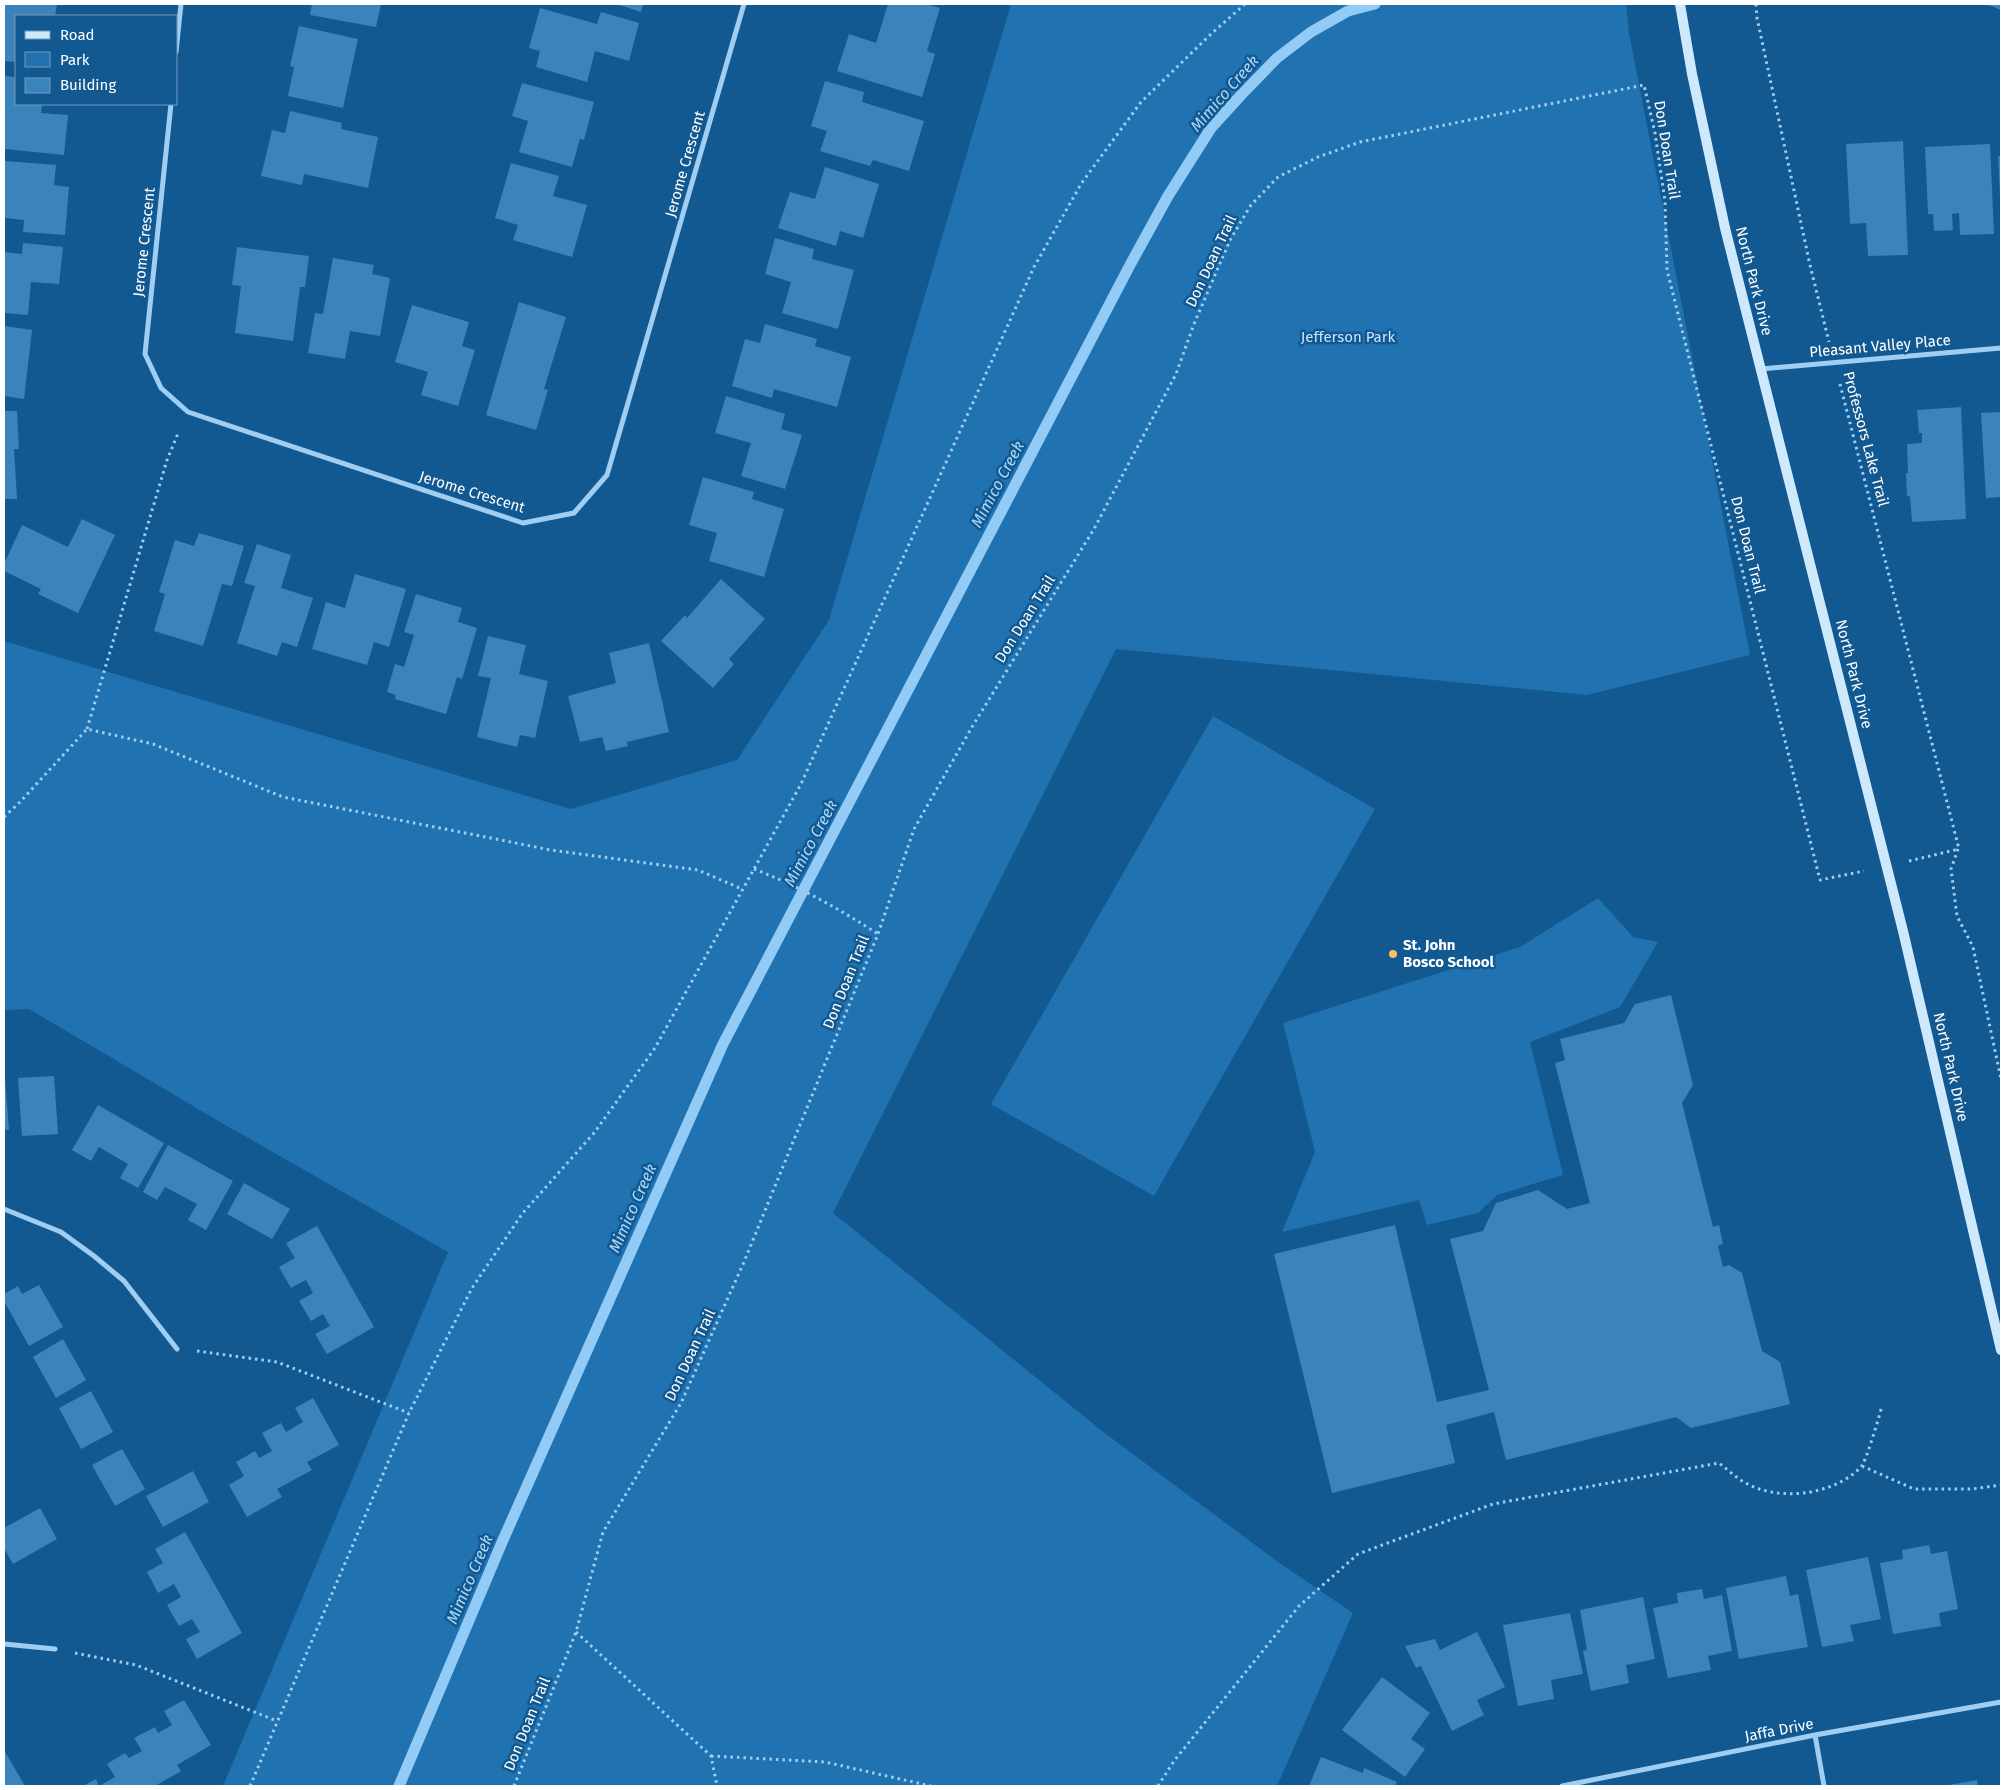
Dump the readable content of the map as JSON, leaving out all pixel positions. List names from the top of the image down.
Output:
{
  "streets": {
    "main road": ["North Park Drive"],
    "street": ["Jerome Crescent", "Pleasant Valley Place", "Jaffa Drive"],
    "path": ["Don Doan Trail", "Professors Lake Trail"]
  },
  "crossings": [
    ["Don Doan Trail", "North Park Drive"],
    ["Don Doan Trail", "Professors Lake Trail"],
    ["North Park Drive", "Pleasant Valley Place"],
    ["Pleasant Valley Place", "Professors Lake Trail"]
  ],
  "water": ["Mimico Creek"],
  "parks": ["Jefferson Park"],
  "places": ["St. John Bosco School"],
  "legend": ["Road", "Park", "Building"]
}
